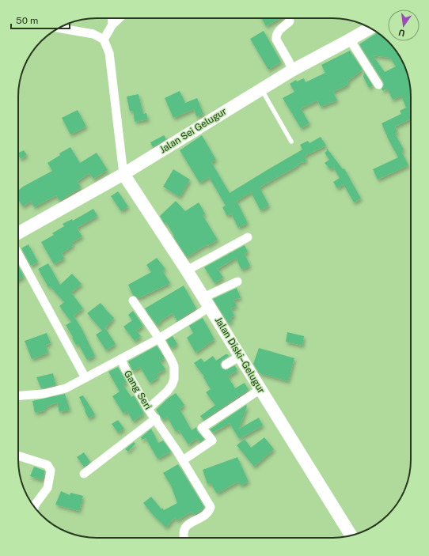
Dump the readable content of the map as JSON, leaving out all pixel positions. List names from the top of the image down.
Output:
{
  "streets": {
    "main road": ["Jalan Sei Gelugur", "Jalan Diski–Gelugur"],
    "street": ["Gang Seri"]
  },
  "crossings": [
    ["Jalan Sei Gelugur", "Jalan Diski–Gelugur"],
    ["Jalan Diski–Gelugur", "Gang Seri"]
  ],
  "scale_bar": "50 m",
  "north": "bottom"
}
